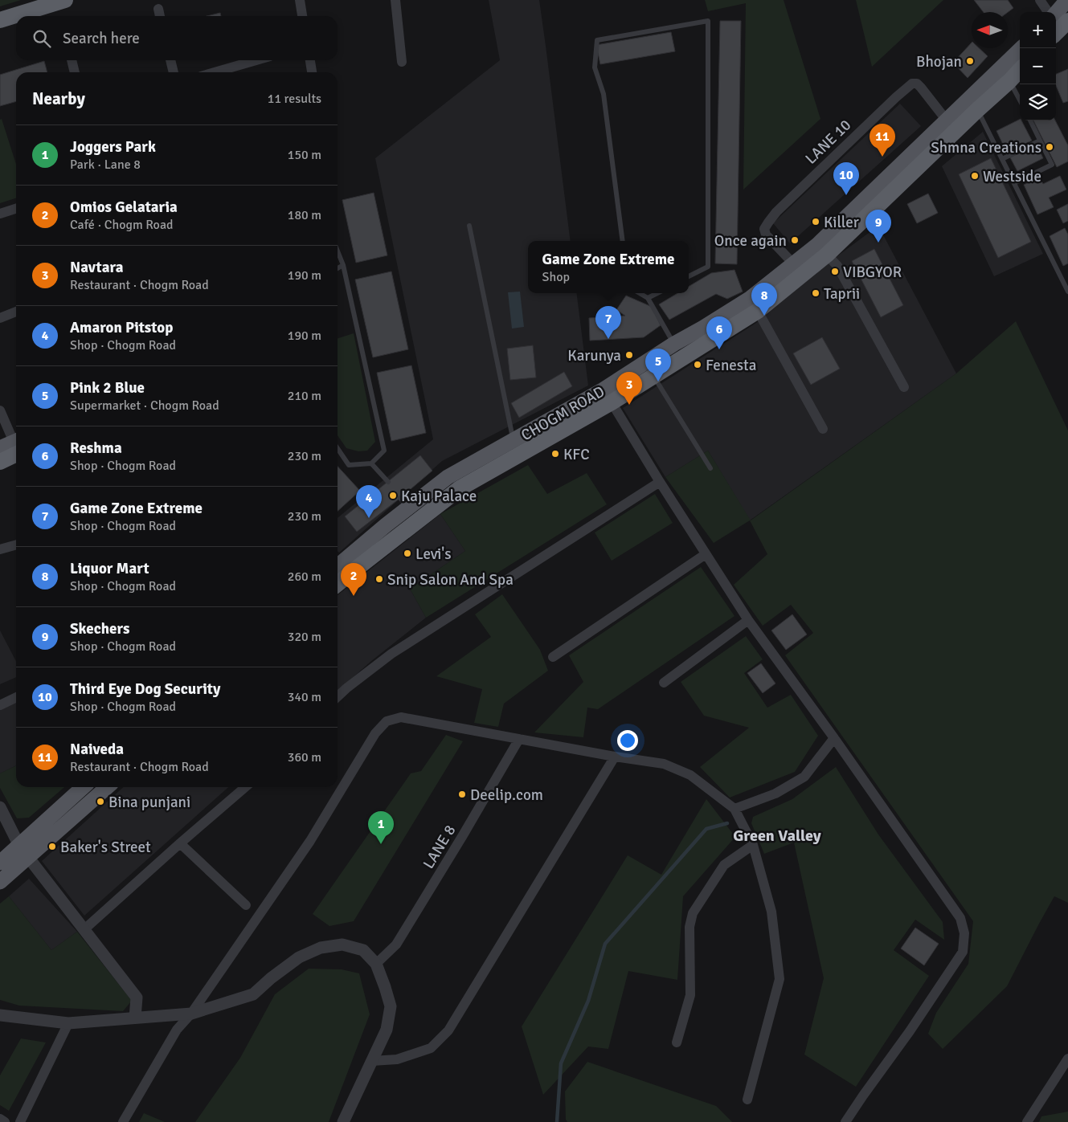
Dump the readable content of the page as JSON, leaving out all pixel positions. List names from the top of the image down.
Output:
{
  "streets": {
    "highway": ["CHOGM ROAD"],
    "street": ["LANE 10", "LANE 8"]
  },
  "crossings": [
    ["LANE 10", "CHOGM ROAD"]
  ],
  "districts": ["Green Valley"],
  "places": [
    "Bhojan",
    "Shmna Creations",
    "Westside",
    "Killer",
    "Once again",
    "VIBGYOR",
    "Taprii",
    "Karunya",
    "Fenesta",
    "KFC",
    "Kaju Palace",
    "Levi's",
    "Snip Salon And Spa",
    "Deelip.com",
    "Bina punjani",
    "Baker's Street"
  ],
  "north": "left",
  "page": {
    "map_buttons": ["+", "−"],
    "search": "Search here",
    "heading": ["Nearby", "11 results"],
    "pins": [
      "11",
      "10",
      "9",
      "8",
      "7",
      "6",
      "5",
      "3",
      "4",
      "2",
      "1"
    ],
    "list": [
      {
        "mark": "1",
        "name": "Joggers Park",
        "note": "Park · Lane 8",
        "value": "150 m"
      },
      {
        "mark": "2",
        "name": "Omios Gelataria",
        "note": "Café · Chogm Road",
        "value": "180 m"
      },
      {
        "mark": "3",
        "name": "Navtara",
        "note": "Restaurant · Chogm Road",
        "value": "190 m"
      },
      {
        "mark": "4",
        "name": "Amaron Pitstop",
        "note": "Shop · Chogm Road",
        "value": "190 m"
      },
      {
        "mark": "5",
        "name": "Pink 2 Blue",
        "note": "Supermarket · Chogm Road",
        "value": "210 m"
      },
      {
        "mark": "6",
        "name": "Reshma",
        "note": "Shop · Chogm Road",
        "value": "230 m"
      },
      {
        "mark": "7",
        "name": "Game Zone Extreme",
        "note": "Shop · Chogm Road",
        "value": "230 m"
      },
      {
        "mark": "8",
        "name": "Liquor Mart",
        "note": "Shop · Chogm Road",
        "value": "260 m"
      },
      {
        "mark": "9",
        "name": "Skechers",
        "note": "Shop · Chogm Road",
        "value": "320 m"
      },
      {
        "mark": "10",
        "name": "Third Eye Dog Security",
        "note": "Shop · Chogm Road",
        "value": "340 m"
      },
      {
        "mark": "11",
        "name": "Naiveda",
        "note": "Restaurant · Chogm Road",
        "value": "360 m"
      }
    ],
    "popup": ["Game Zone Extreme", "Shop"]
  }
}
